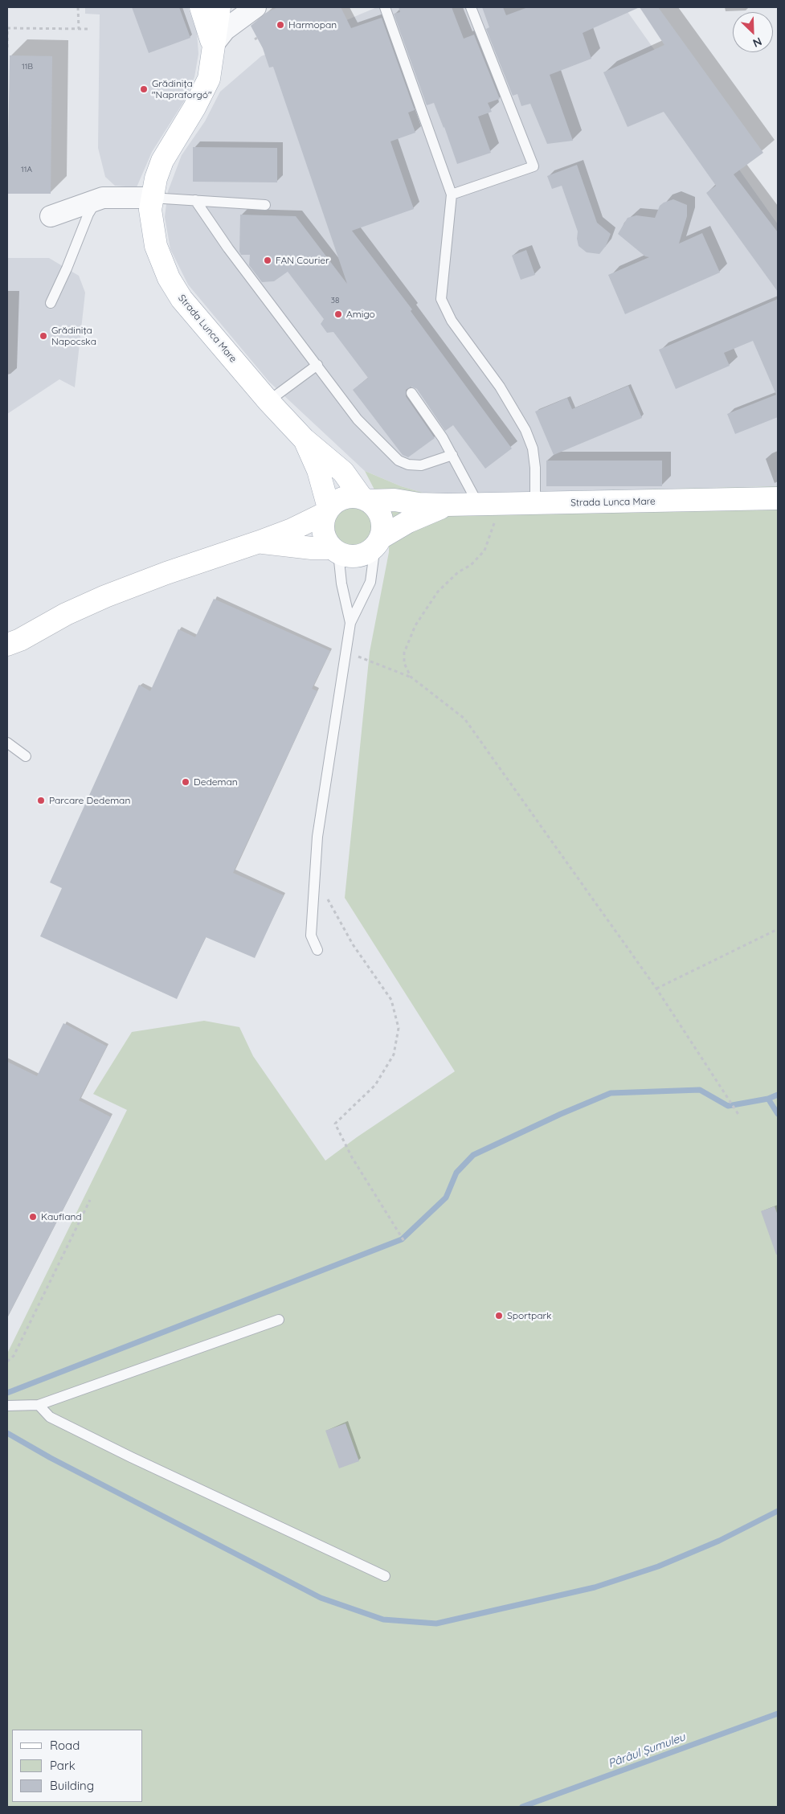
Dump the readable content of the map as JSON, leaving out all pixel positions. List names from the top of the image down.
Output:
{
  "streets": {
    "main road": ["Strada Lunca Mare"]
  },
  "water": ["Pârâul Șumuleu"],
  "places": [
    "Harmopan",
    "Grădinița \"Napraforgó\"",
    "FAN Courier",
    "Amigo",
    "Grădiniţa Napocska",
    "Dedeman",
    "Parcare Dedeman",
    "Kaufland",
    "Sportpark"
  ],
  "house_numbers": ["11B", "11A", "38"],
  "legend": ["Road", "Park", "Building"],
  "north": "bottom right"
}
